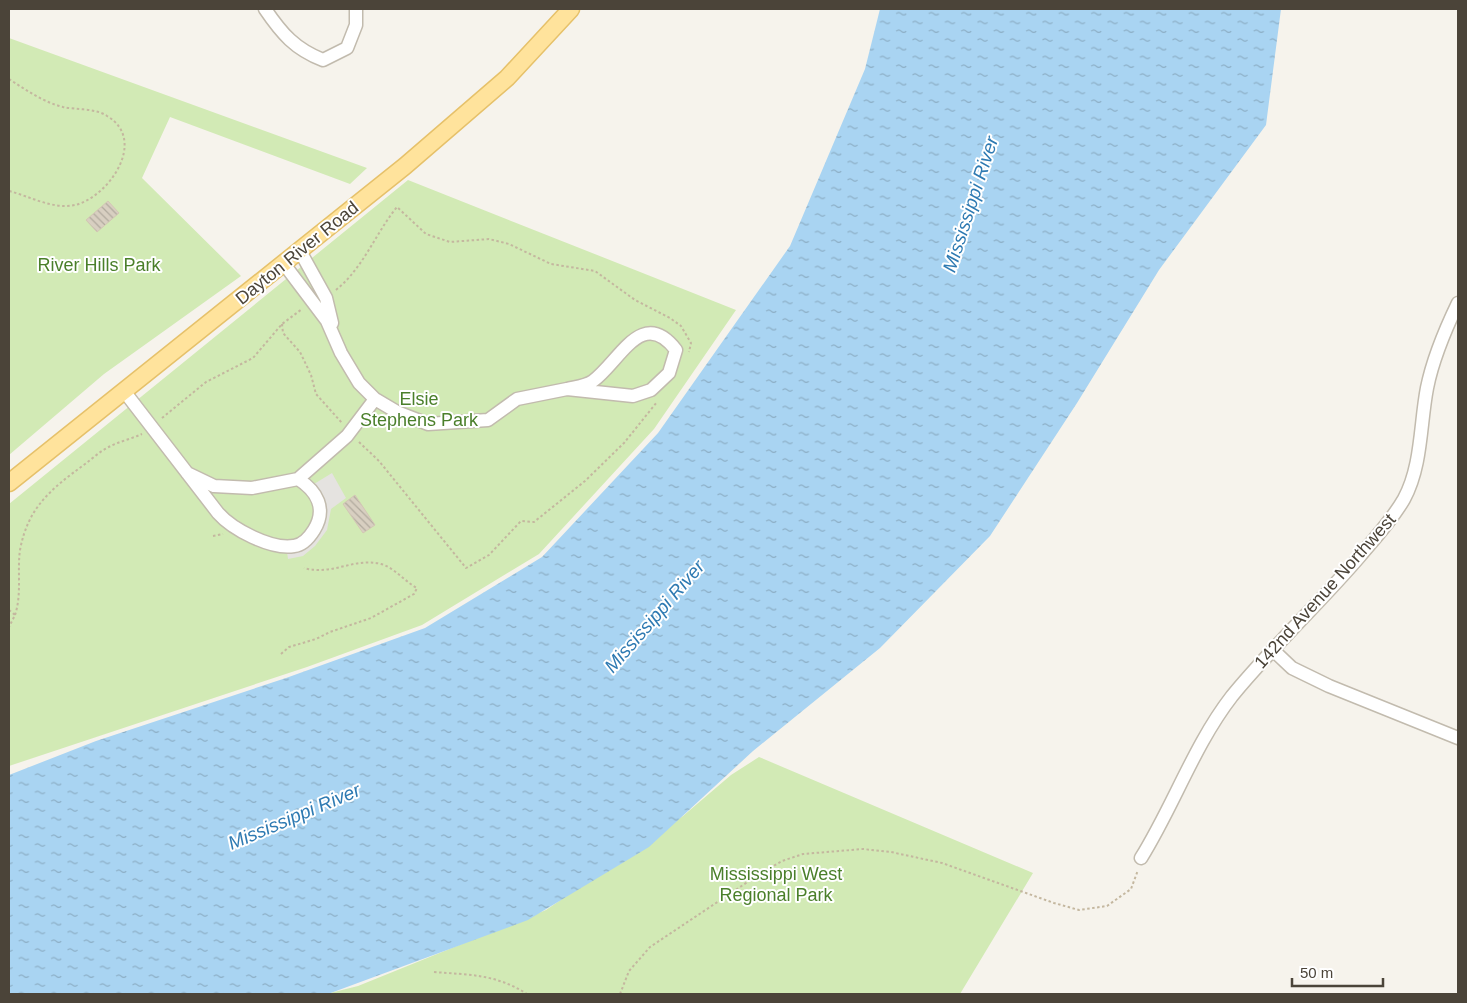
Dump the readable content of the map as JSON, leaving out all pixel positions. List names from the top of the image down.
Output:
{
  "streets": {
    "main road": ["Dayton River Road"],
    "street": ["142nd Avenue Northwest"]
  },
  "water": ["Mississippi River"],
  "parks": ["River Hills Park", "Elsie Stephens Park", "Mississippi West Regional Park"],
  "scale_bar": "50 m"
}
